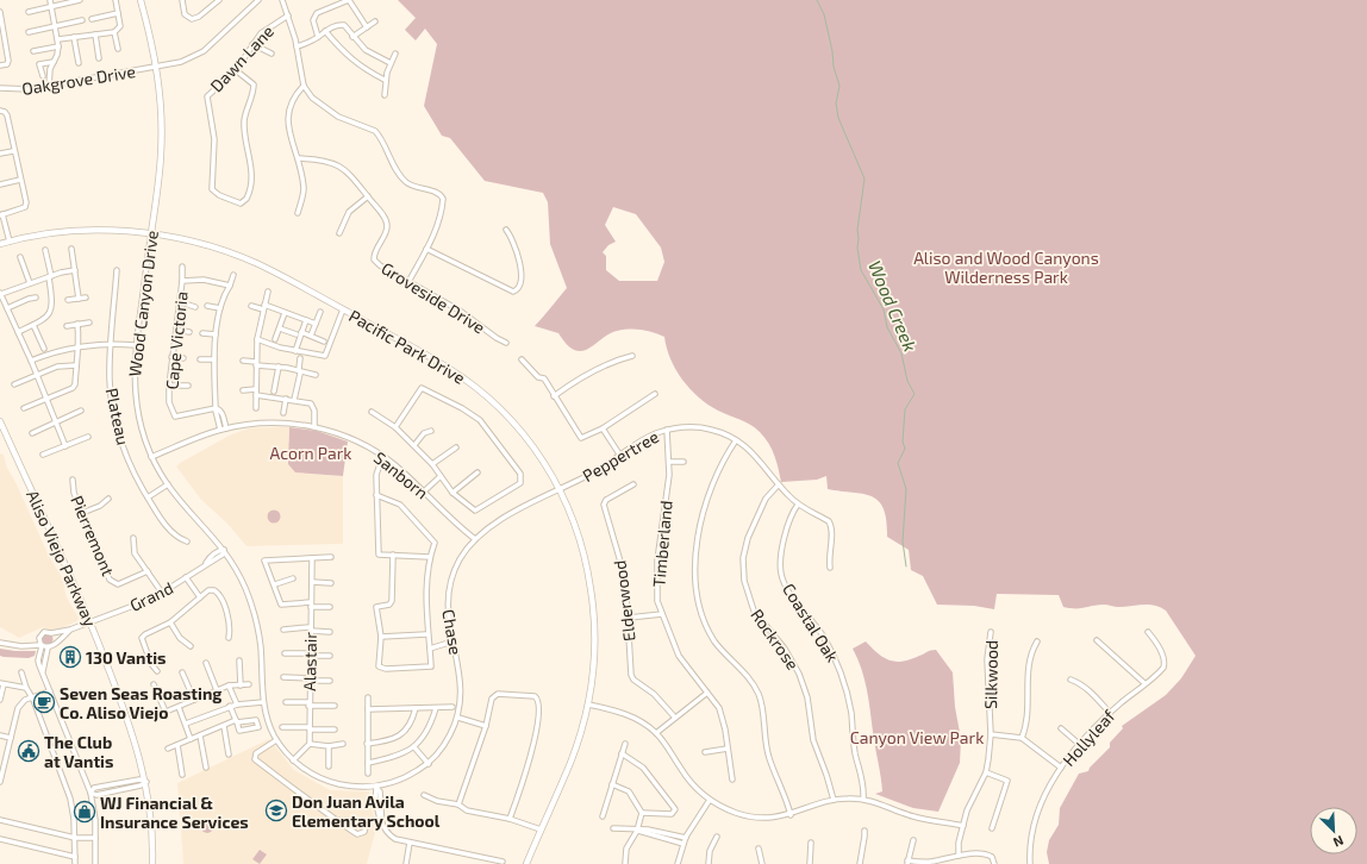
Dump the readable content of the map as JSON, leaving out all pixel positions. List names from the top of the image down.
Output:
{
  "streets": {
    "main road": ["Wood Canyon Drive", "Pacific Park Drive", "Aliso Viejo Parkway"],
    "street": [
      "Dawn Lane",
      "Oakgrove Drive",
      "Groveside Drive",
      "Cape Victoria",
      "Plateau",
      "Peppertree",
      "Sanborn",
      "Pierremont",
      "Timberland",
      "Grand",
      "Elderwood",
      "Coastal Oak",
      "Chase",
      "Rockrose",
      "Alastair",
      "Silkwood",
      "Hollyleaf"
    ]
  },
  "crossings": [
    ["Oakgrove Drive", "Wood Canyon Drive"],
    ["Wood Canyon Drive", "Pacific Park Drive"],
    ["Wood Canyon Drive", "Sanborn"],
    ["Wood Canyon Drive", "Grand"],
    ["Wood Canyon Drive", "Chase"],
    ["Pacific Park Drive", "Peppertree"],
    ["Pacific Park Drive", "Chase"],
    ["Peppertree", "Timberland"],
    ["Peppertree", "Coastal Oak"],
    ["Peppertree", "Chase"],
    ["Peppertree", "Rockrose"],
    ["Sanborn", "Chase"],
    ["Aliso Viejo Parkway", "Grand"]
  ],
  "water": ["Wood Creek"],
  "parks": ["Aliso and Wood Canyons Wilderness Park", "Acorn Park", "Canyon View Park"],
  "places": {
    "building": ["130 Vantis"],
    "cafe": ["Seven Seas Roasting Co. Aliso Viejo"],
    "public building": ["The Club at Vantis"],
    "school or university": ["Don Juan Avila Elementary School"],
    "shop": ["WJ Financial & Insurance Services"]
  },
  "north": "bottom right"
}
